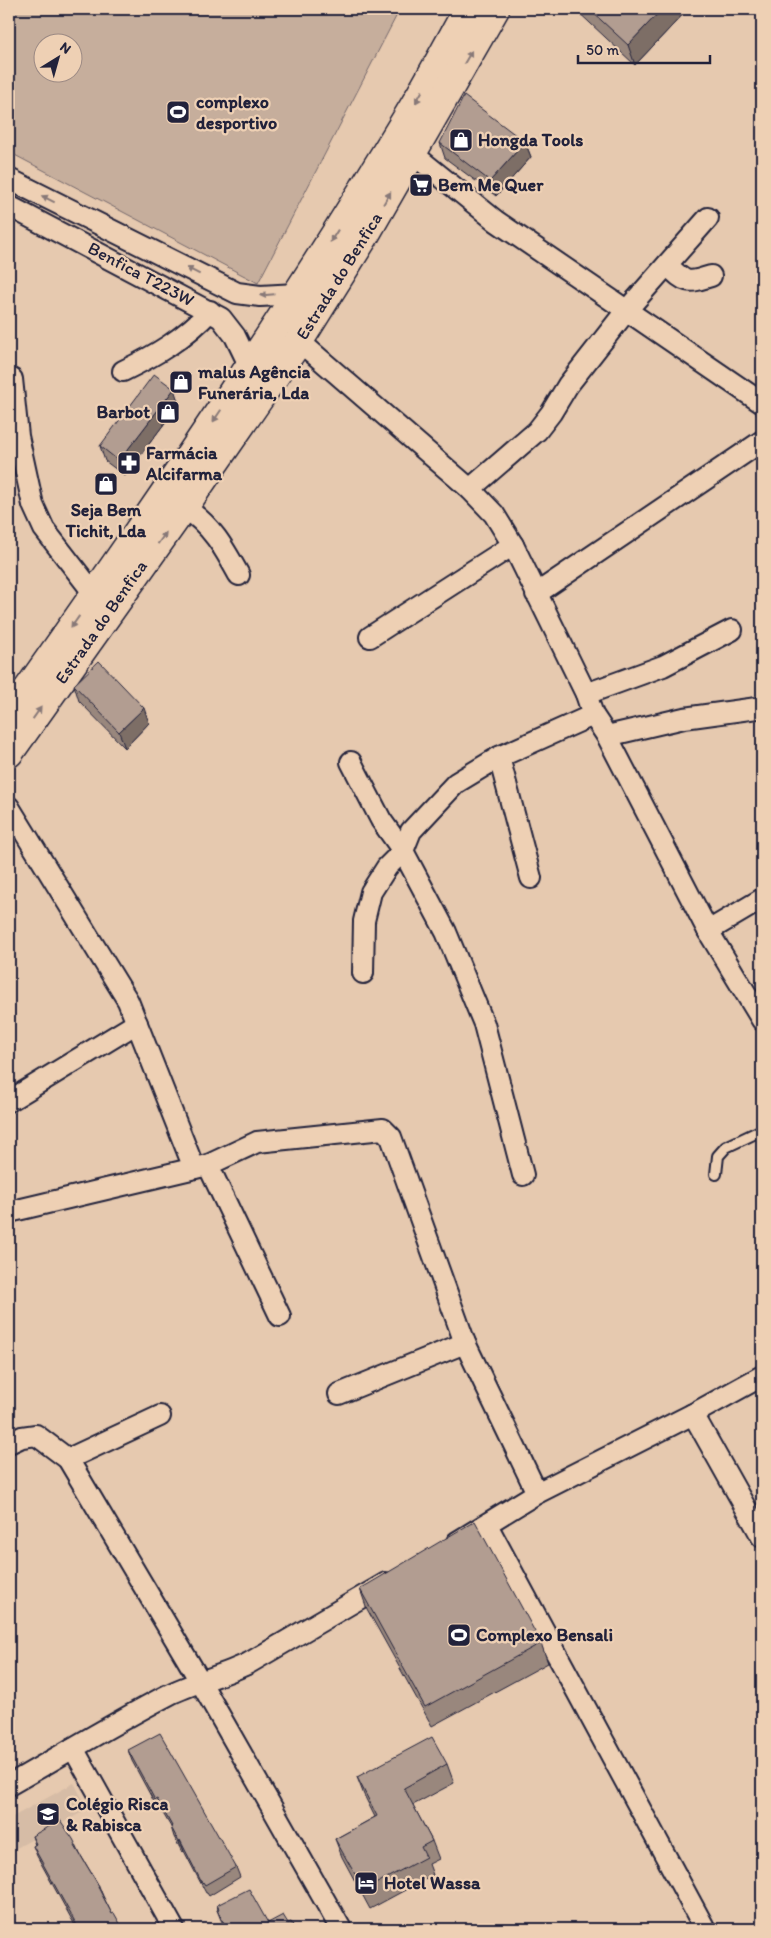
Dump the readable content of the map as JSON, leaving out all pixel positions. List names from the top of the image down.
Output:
{
  "streets": {
    "highway": ["Estrada do Benfica"],
    "street": ["Benfica T223W"]
  },
  "crossings": [
    ["Benfica T223W", "Estrada do Benfica"]
  ],
  "places": {
    "sports": ["complexo desportivo", "Complexo Bensali"],
    "shop": [
      "Hongda Tools",
      "malus Agência Funerária, Lda",
      "Barbot",
      "Seja Bem Tichit, Lda"
    ],
    "supermarket": ["Bem Me Quer"],
    "pharmacy": ["Farmácia Alcifarma"],
    "school or university": ["Colégio Risca & Rabisca"],
    "hotel": ["Hotel Wassa"]
  },
  "scale_bar": "50 m",
  "north": "top right"
}
